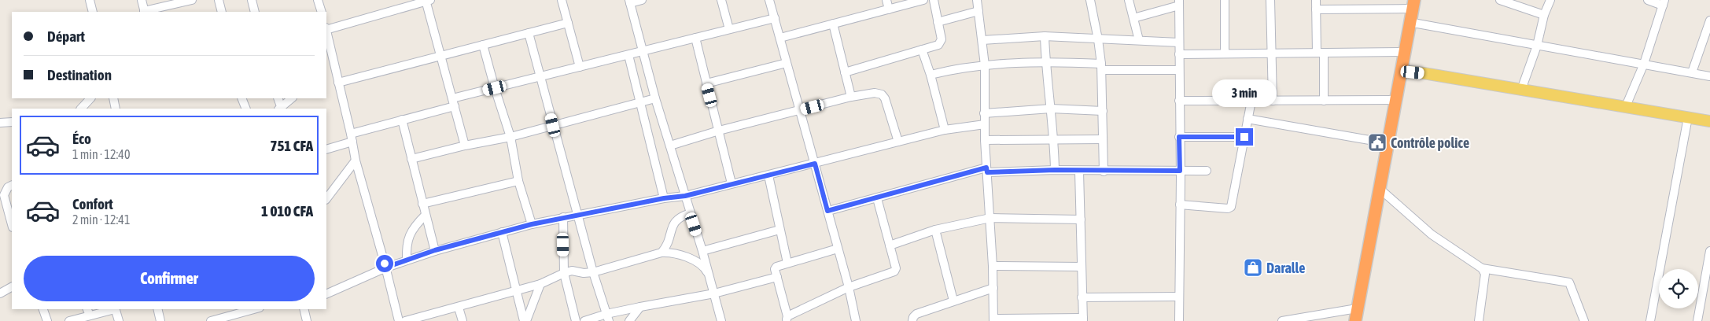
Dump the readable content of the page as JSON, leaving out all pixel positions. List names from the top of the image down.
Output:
{
  "places": {
    "public building": ["Contrôle police"],
    "shop": ["Daralle"]
  },
  "page": {
    "banner": ["Départ", "Destination"],
    "bubble": "3 min",
    "list": [
      {
        "name": "Éco",
        "note": "1 min · 12:40",
        "value": "751 CFA"
      },
      {
        "name": "Confort",
        "note": "2 min · 12:41",
        "value": "1 010 CFA"
      }
    ],
    "buttons": "Confirmer"
  }
}
